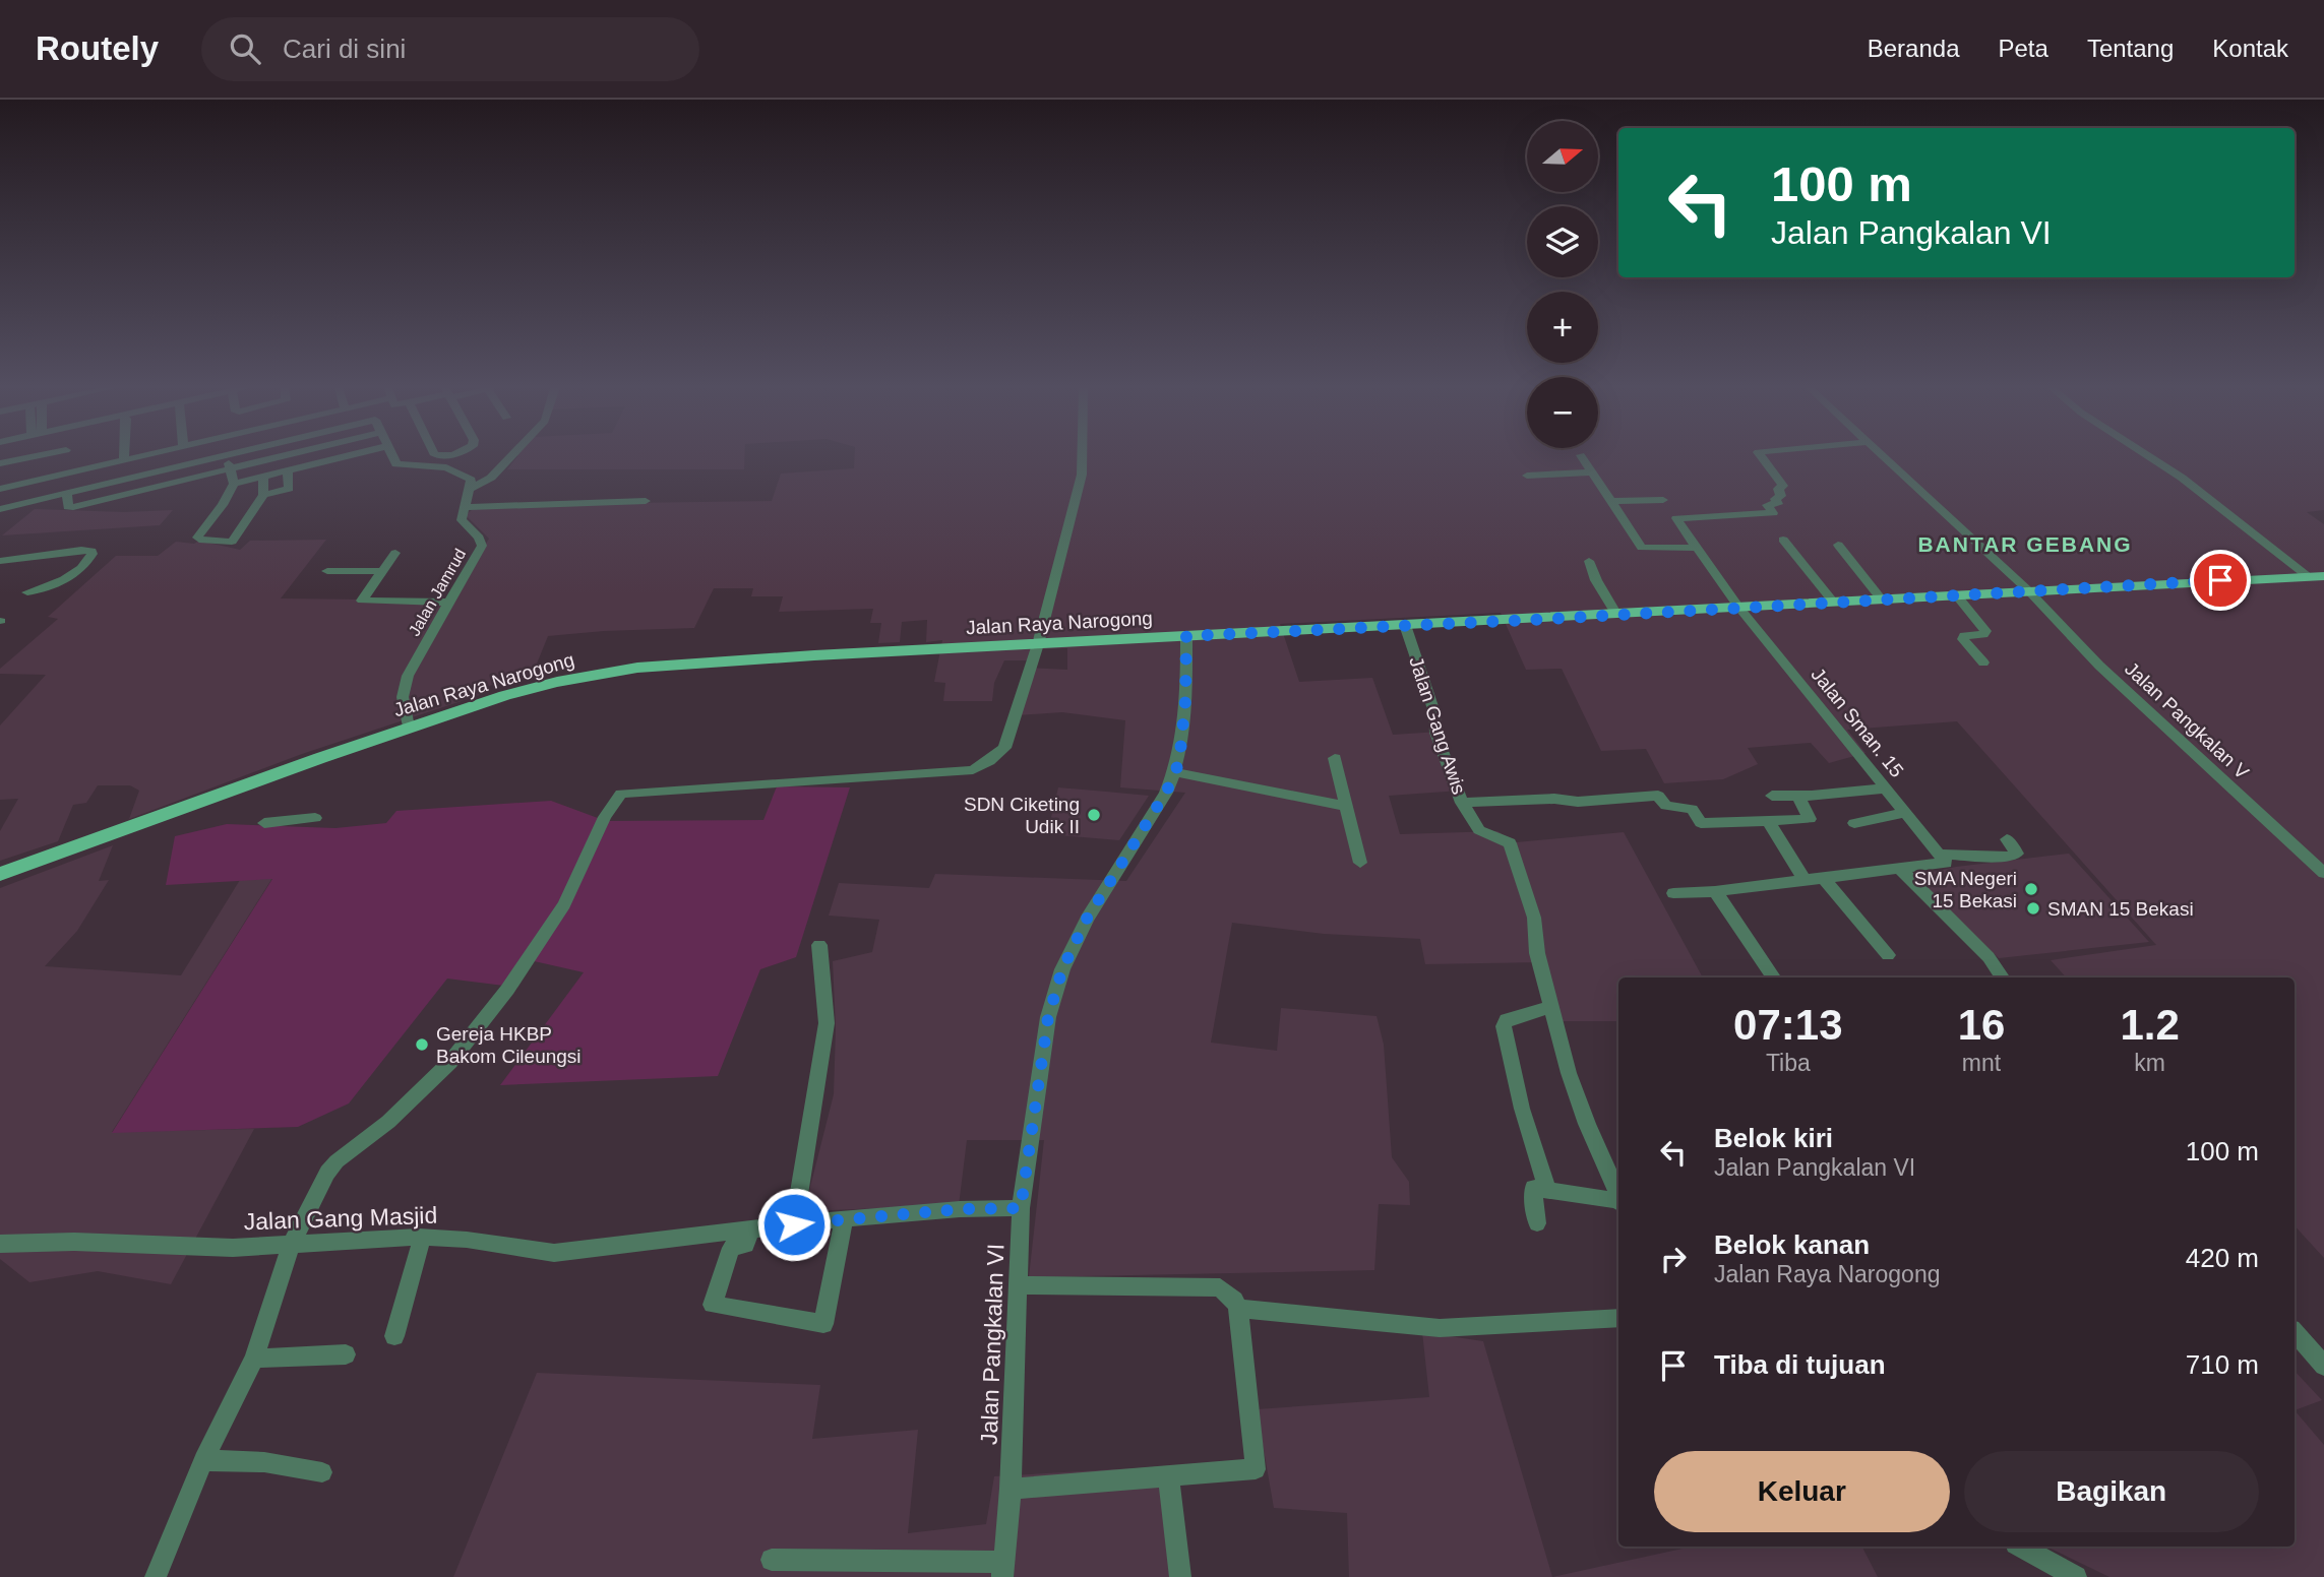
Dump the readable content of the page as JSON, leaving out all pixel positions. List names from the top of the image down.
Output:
{
  "streets": {
    "main road": ["Jalan Raya Narogong"],
    "street": [
      "Jalan Jamrud",
      "Jalan Pangkalan V",
      "Jalan Sman. 15",
      "Jalan Gang Awis",
      "Jalan Gang Masjid",
      "Jalan Pangkalan VI"
    ]
  },
  "crossings": [
    ["Jalan Jamrud", "Jalan Raya Narogong"],
    ["Jalan Raya Narogong", "Jalan Pangkalan V"],
    ["Jalan Raya Narogong", "Jalan Sman. 15"],
    ["Jalan Raya Narogong", "Jalan Gang Awis"],
    ["Jalan Raya Narogong", "Jalan Pangkalan VI"],
    ["Jalan Gang Masjid", "Jalan Pangkalan VI"]
  ],
  "districts": ["BANTAR GEBANG"],
  "places": [
    "SDN Ciketing Udik II",
    "SMA Negeri 15 Bekasi",
    "SMAN 15 Bekasi",
    "Gereja HKBP Bakom Cileungsi"
  ],
  "north": "right",
  "page": {
    "header": "Routely",
    "search": "Cari di sini",
    "nav": [
      "Beranda",
      "Peta",
      "Tentang",
      "Kontak"
    ],
    "map_buttons": ["+", "−"],
    "turn": ["100 m", "Jalan Pangkalan VI"],
    "eta": [
      "07:13",
      "Tiba",
      "16",
      "mnt",
      "1.2",
      "km"
    ],
    "list": [
      {
        "name": "Belok kiri",
        "note": "Jalan Pangkalan VI",
        "value": "100 m"
      },
      {
        "name": "Belok kanan",
        "note": "Jalan Raya Narogong",
        "value": "420 m"
      },
      {
        "name": "Tiba di tujuan",
        "value": "710 m"
      }
    ],
    "buttons": ["Keluar", "Bagikan"]
  }
}
